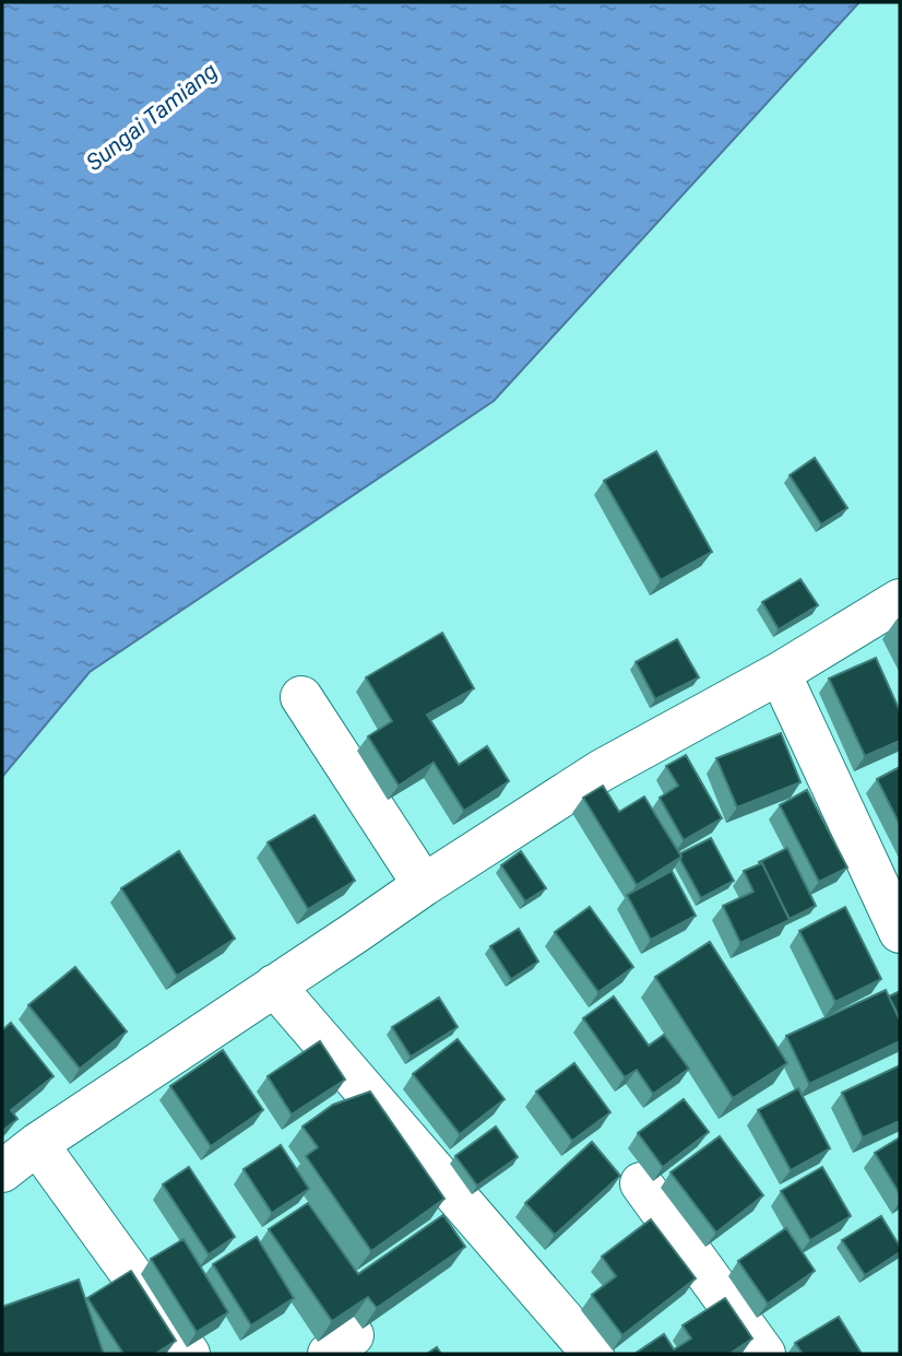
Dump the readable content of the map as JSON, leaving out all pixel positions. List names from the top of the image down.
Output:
{
  "water": ["Sungai Tamiang"]
}
